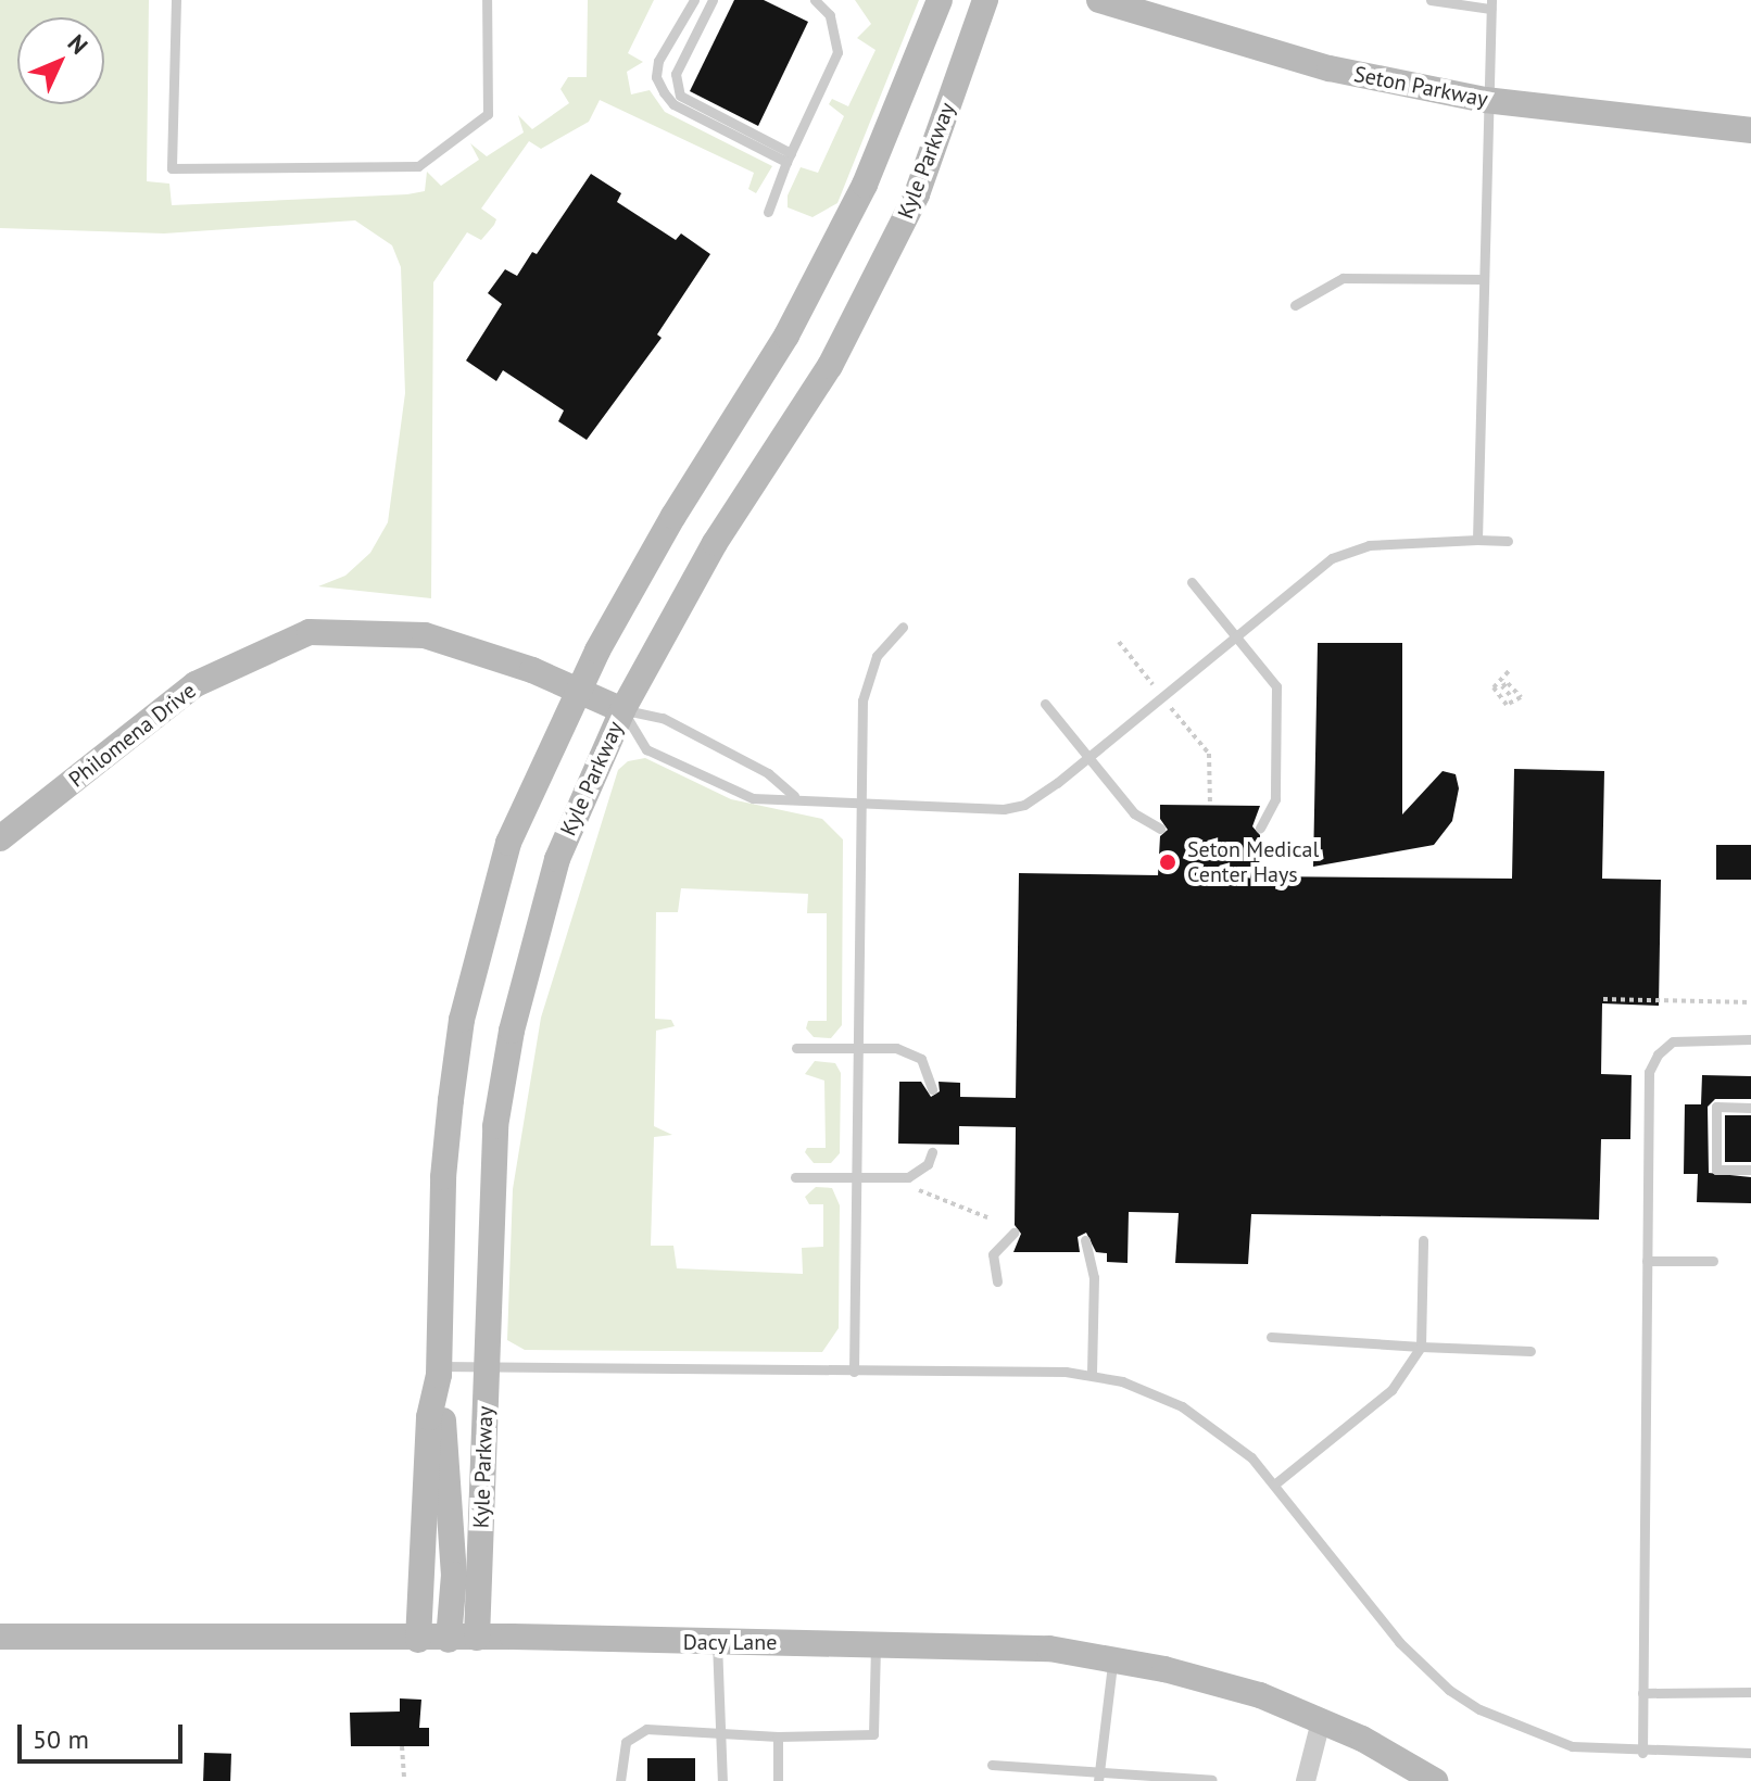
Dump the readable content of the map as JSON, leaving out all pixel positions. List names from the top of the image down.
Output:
{
  "streets": {
    "street": [
      "Seton Parkway",
      "Kyle Parkway",
      "Philomena Drive",
      "Dacy Lane"
    ]
  },
  "crossings": [
    ["Kyle Parkway", "Philomena Drive"],
    ["Kyle Parkway", "Dacy Lane"]
  ],
  "places": ["Seton Medical Center Hays"],
  "scale_bar": "50 m",
  "north": "top right"
}
